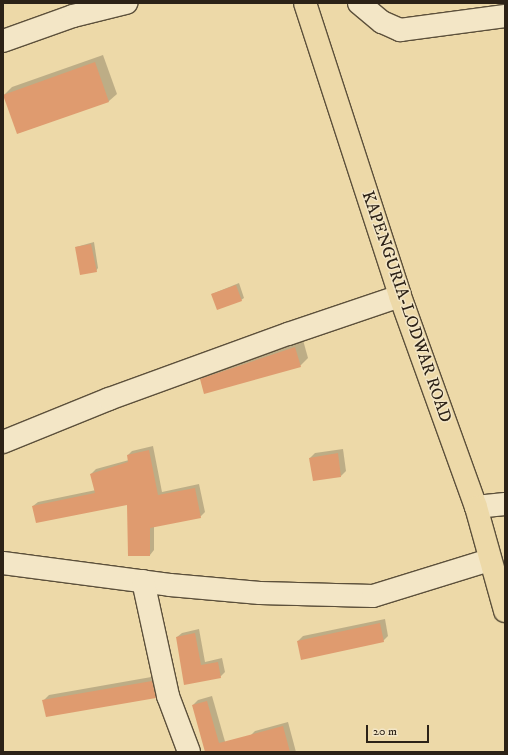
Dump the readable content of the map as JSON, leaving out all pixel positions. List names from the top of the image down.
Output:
{
  "streets": {
    "highway": ["KAPENGURIA-LODWAR ROAD"]
  },
  "scale_bar": "20 m"
}
